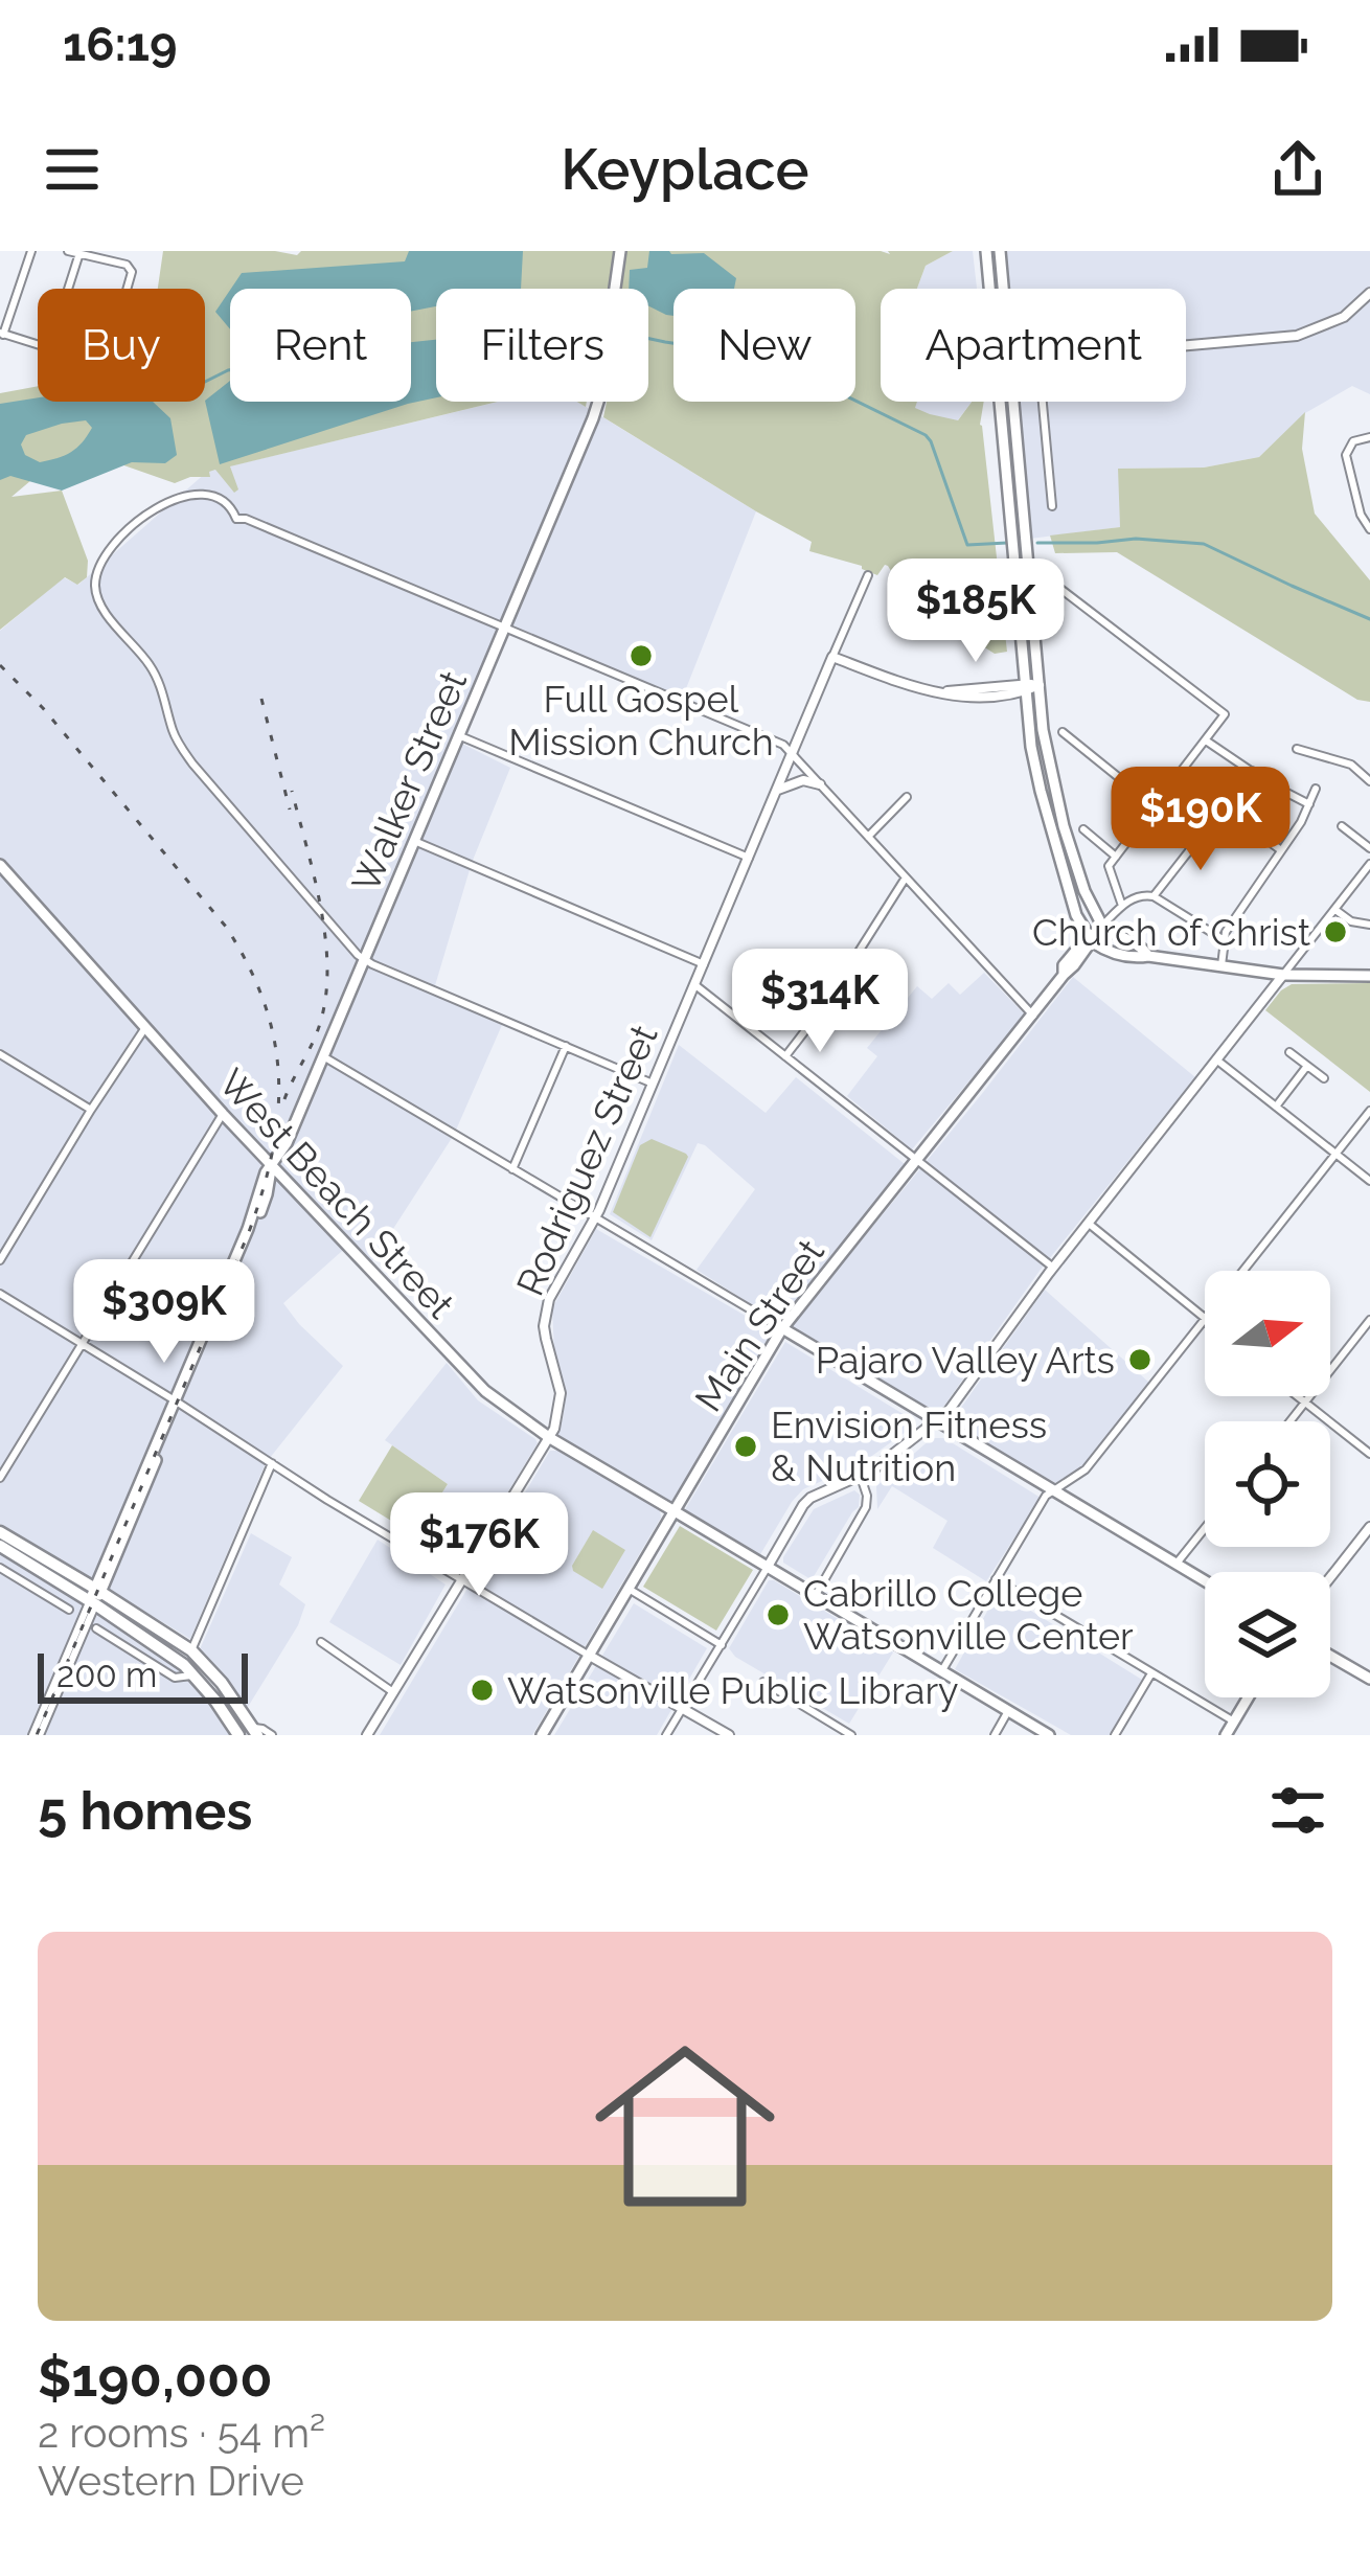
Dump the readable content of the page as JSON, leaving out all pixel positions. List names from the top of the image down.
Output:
{
  "streets": {
    "main road": ["Walker Street", "West Beach Street", "Main Street"],
    "street": ["Rodriguez Street"]
  },
  "crossings": [
    ["Walker Street", "West Beach Street"],
    ["Rodriguez Street", "West Beach Street"],
    ["West Beach Street", "Main Street"]
  ],
  "places": [
    "Full Gospel Mission Church",
    "Church of Christ",
    "Pajaro Valley Arts",
    "Envision Fitness & Nutrition",
    "Cabrillo College Watsonville Center",
    "Watsonville Public Library"
  ],
  "scale_bar": "200 m",
  "north": "right",
  "page": {
    "status": "16:19",
    "header": "Keyplace",
    "chip": [
      "Buy",
      "Rent",
      "Filters",
      "New",
      "Apartment"
    ],
    "price": [
      "$185K",
      "$190K",
      "$314K",
      "$309K",
      "$176K"
    ],
    "scale": "200 m",
    "heading": "5 homes",
    "list": [
      {
        "name": "$190,000",
        "note": "2 rooms · 54 m² · Western Drive"
      }
    ]
  }
}
